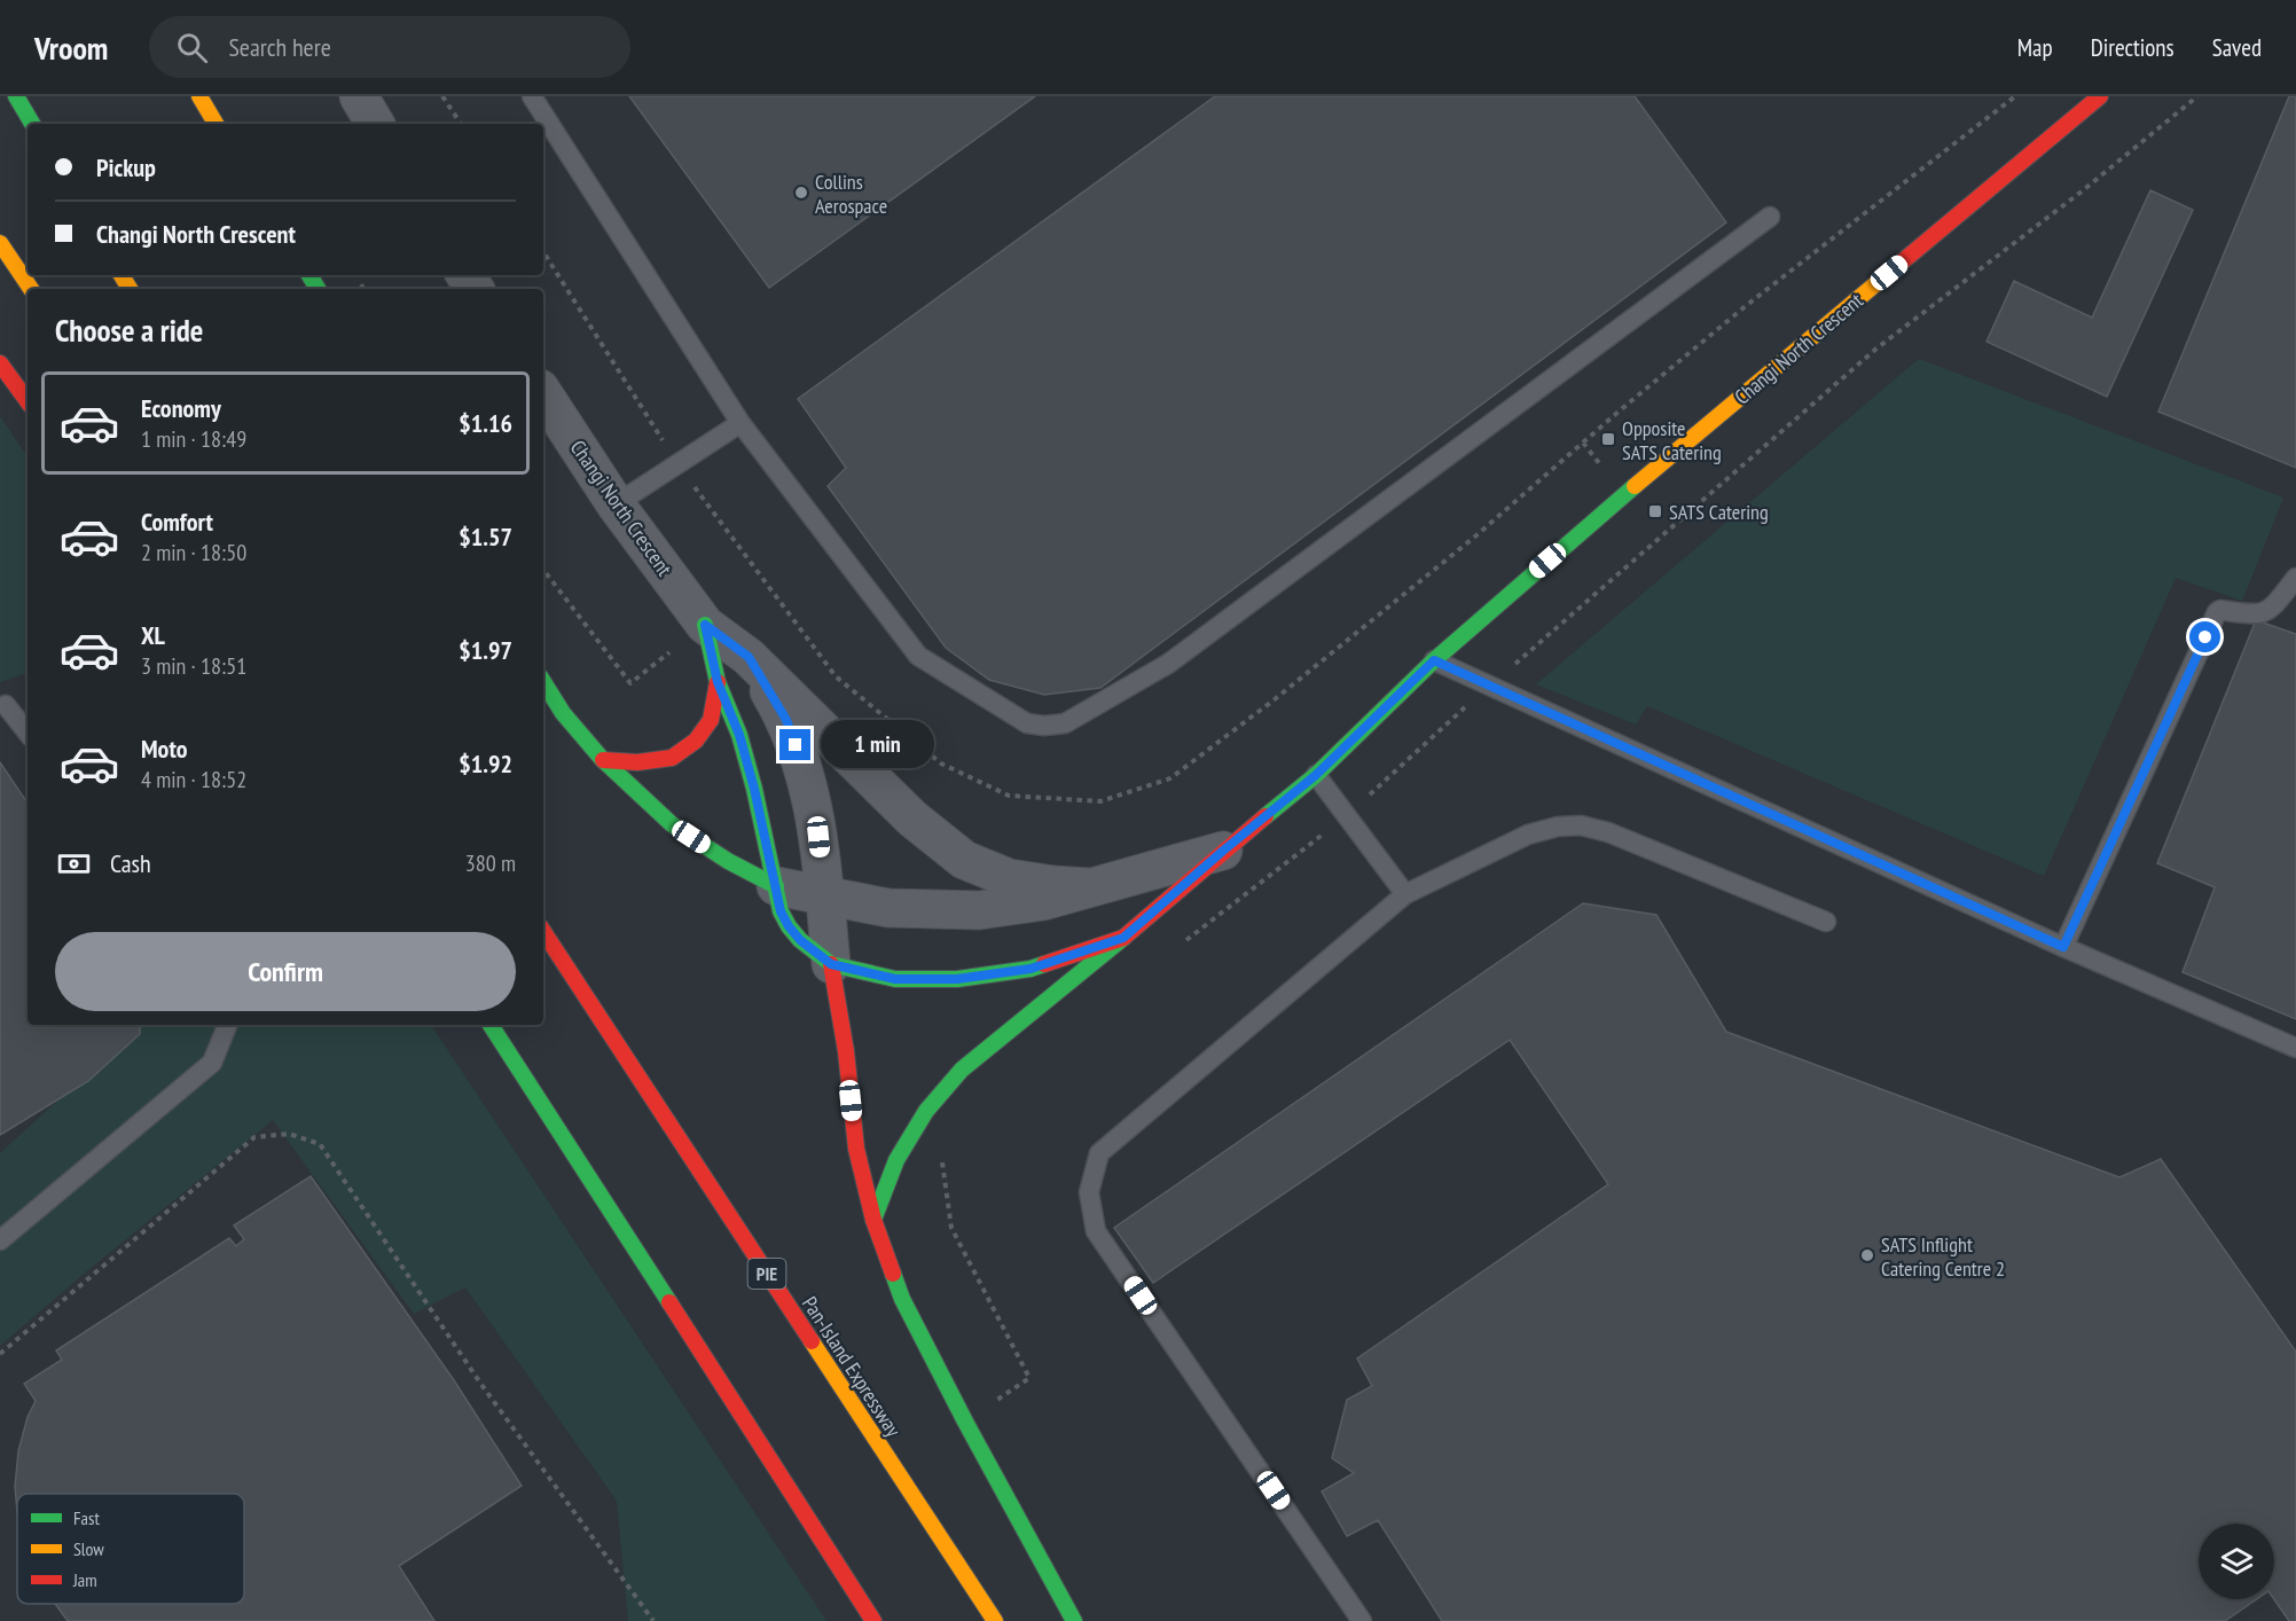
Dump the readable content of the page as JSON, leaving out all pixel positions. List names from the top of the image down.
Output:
{
  "streets": {
    "main road": ["Changi North Crescent", "PIE", "Pan-Island Expressway"]
  },
  "places": {
    "other": ["Collins Aerospace", "SATS Inflight Catering Centre 2"],
    "transit": ["Opposite SATS Catering", "SATS Catering"]
  },
  "legend": ["Fast", "Slow", "Jam"],
  "page": {
    "header": "Vroom",
    "search": "Search here",
    "nav": ["Map", "Directions", "Saved"],
    "banner": ["Pickup", "Changi North Crescent"],
    "heading": "Choose a ride",
    "list": [
      {
        "name": "Economy",
        "note": "1 min · 18:49",
        "value": "$1.16"
      },
      {
        "name": "Comfort",
        "note": "2 min · 18:50",
        "value": "$1.57"
      },
      {
        "name": "XL",
        "note": "3 min · 18:51",
        "value": "$1.97"
      },
      {
        "name": "Moto",
        "note": "4 min · 18:52",
        "value": "$1.92"
      }
    ],
    "bubble": "1 min",
    "pay": ["Cash", "380 m"],
    "buttons": "Confirm"
  }
}
